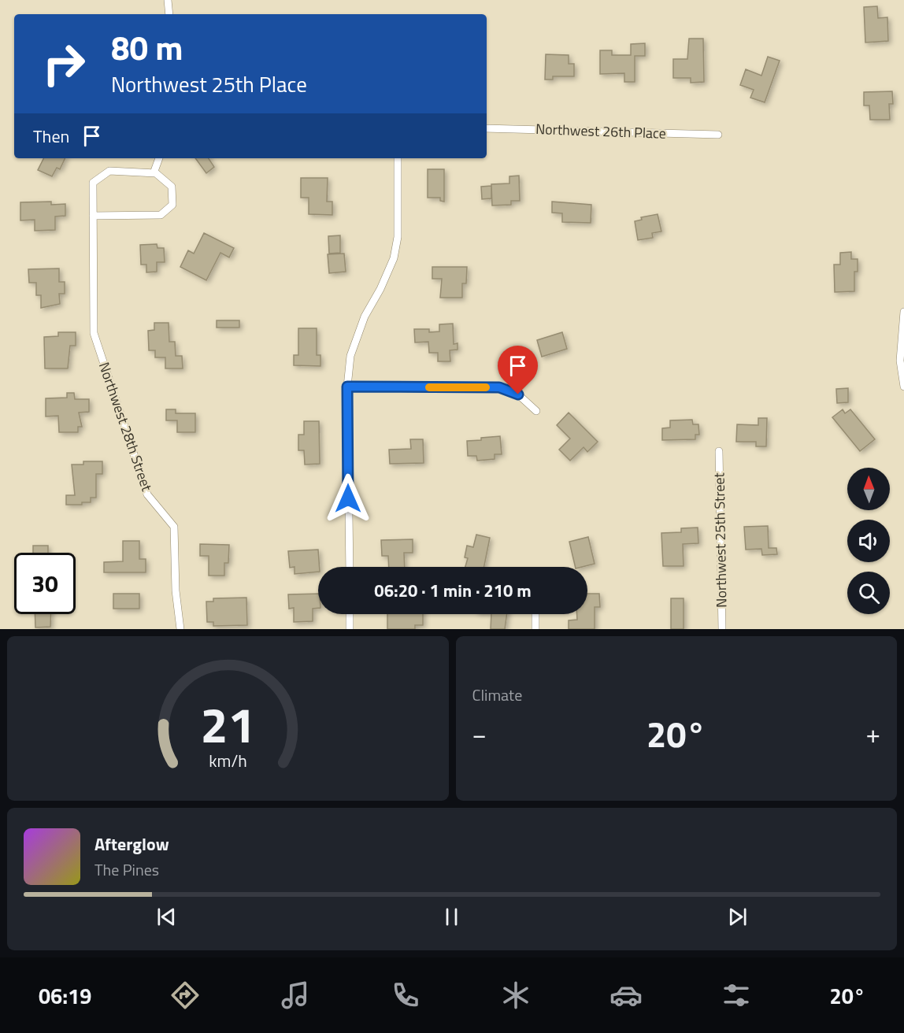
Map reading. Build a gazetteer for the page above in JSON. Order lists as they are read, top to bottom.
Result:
{
  "streets": {
    "street": ["Northwest 26th Place", "Northwest 28th Street", "Northwest 25th Street"]
  },
  "north": "top",
  "page": {
    "turn": ["80 m", "Northwest 25th Place"],
    "then": "Then",
    "limit": "30",
    "trip": "06:20 · 1 min · 210 m",
    "tile": "Climate",
    "heat": ["−", "20°", "+"],
    "song": ["Afterglow", "The Pines"],
    "tabs": ["06:19", "20°"],
    "gauge": ["21", "km/h"]
  }
}
